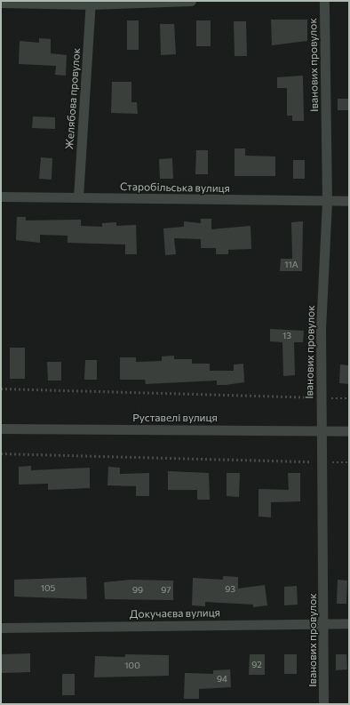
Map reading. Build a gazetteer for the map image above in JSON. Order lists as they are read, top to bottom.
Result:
{
  "streets": {
    "street": [
      "Іванових провулок",
      "Желябова провулок",
      "Старобільська вулиця",
      "Руставелі вулиця",
      "Докучаєва вулиця"
    ]
  },
  "crossings": [
    ["Іванових провулок", "Старобільська вулиця"],
    ["Іванових провулок", "Руставелі вулиця"],
    ["Іванових провулок", "Докучаєва вулиця"],
    ["Желябова провулок", "Старобільська вулиця"]
  ],
  "house_numbers": [
    "11А",
    "13",
    "105",
    "93",
    "99",
    "97",
    "92",
    "100",
    "94"
  ]
}
